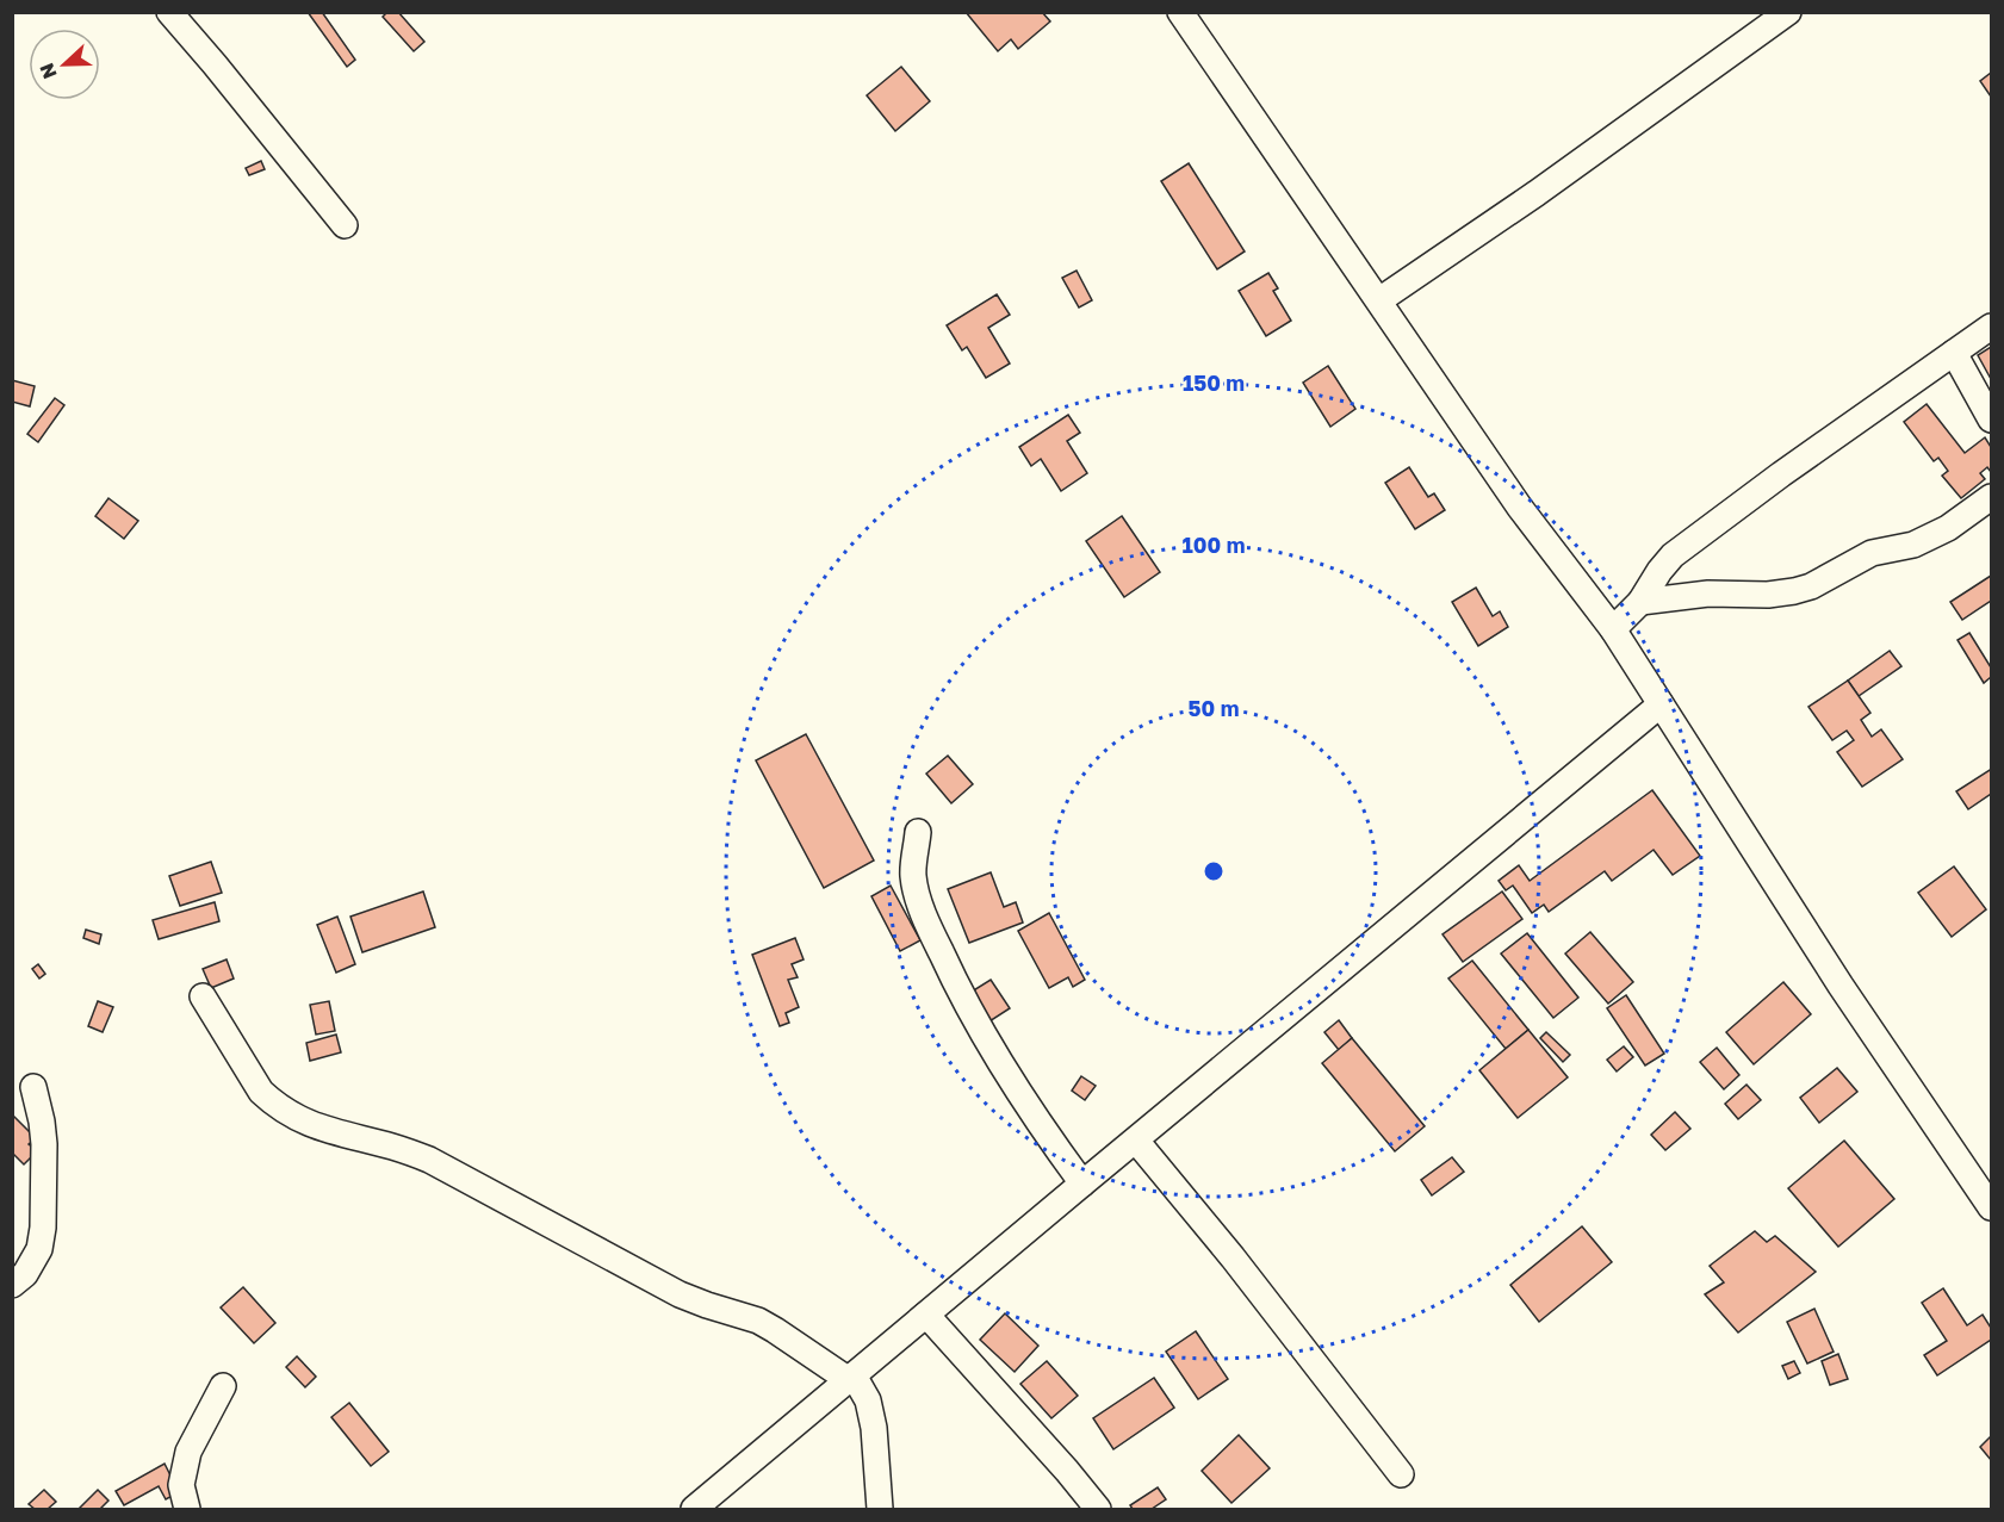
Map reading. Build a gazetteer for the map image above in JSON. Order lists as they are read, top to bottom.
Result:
{
  "north": "left",
  "rings": ["150 m", "100 m", "50 m"]
}
